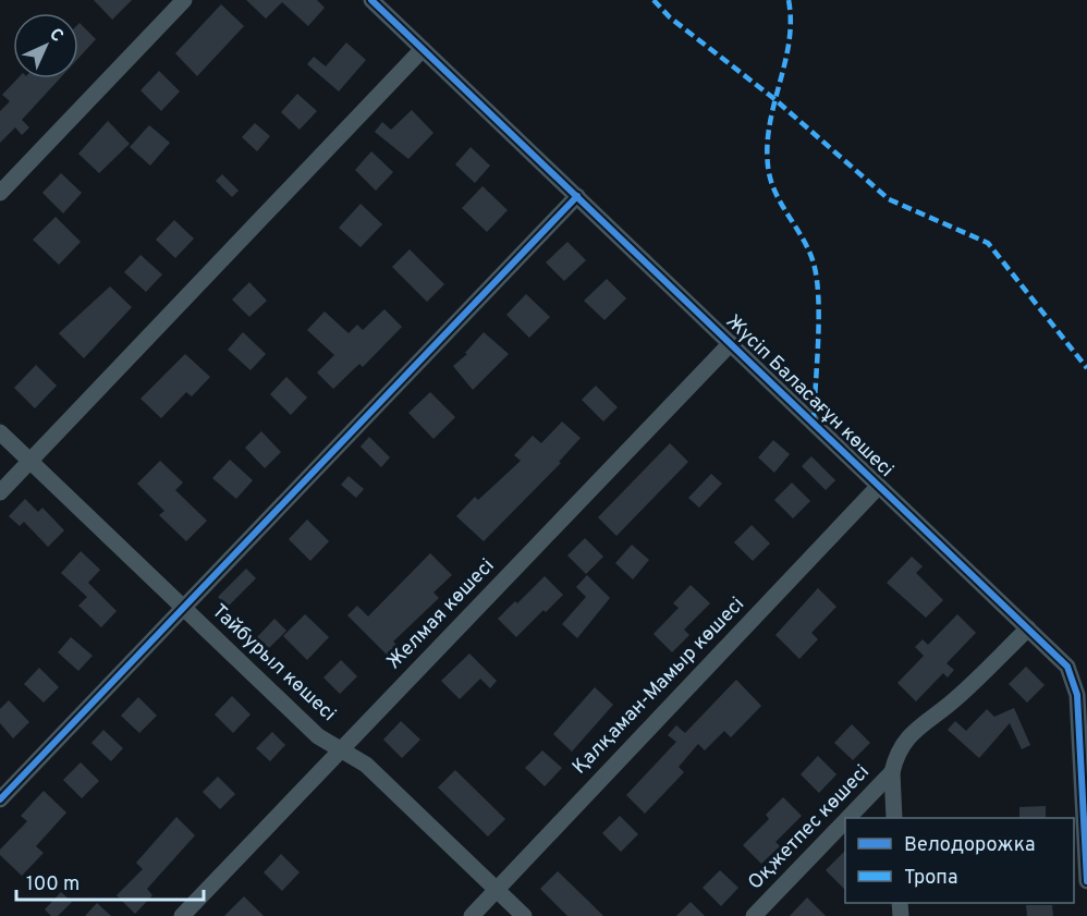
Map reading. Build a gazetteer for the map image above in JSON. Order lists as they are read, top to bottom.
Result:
{
  "streets": {
    "street": [
      "Жүсіп Баласағұн көшесі",
      "Желмая көшесі",
      "Тайбурыл көшесі",
      "Қалқаман-Мамыр көшесі",
      "Оқжетпес көшесі"
    ]
  },
  "crossings": [
    ["Жүсіп Баласағұн көшесі", "Желмая көшесі"],
    ["Жүсіп Баласағұн көшесі", "Қалқаман-Мамыр көшесі"],
    ["Жүсіп Баласағұн көшесі", "Оқжетпес көшесі"],
    ["Желмая көшесі", "Тайбурыл көшесі"],
    ["Тайбурыл көшесі", "Қалқаман-Мамыр көшесі"]
  ],
  "legend": ["Велодорожка", "Тропа"],
  "scale_bar": "100 m",
  "north": "top right"
}
